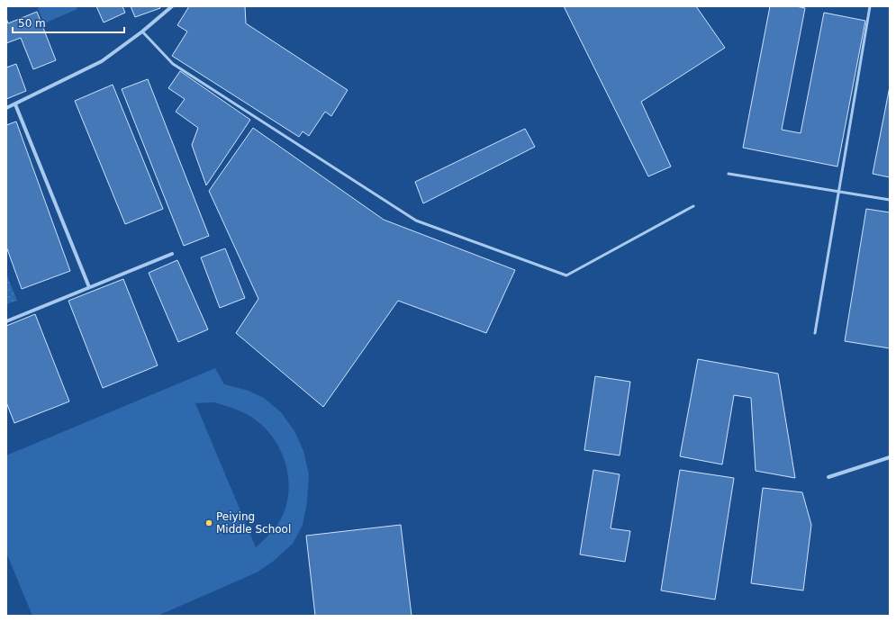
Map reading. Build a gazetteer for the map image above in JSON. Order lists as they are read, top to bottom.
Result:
{
  "places": ["Peiying Middle School"],
  "scale_bar": "50 m"
}
